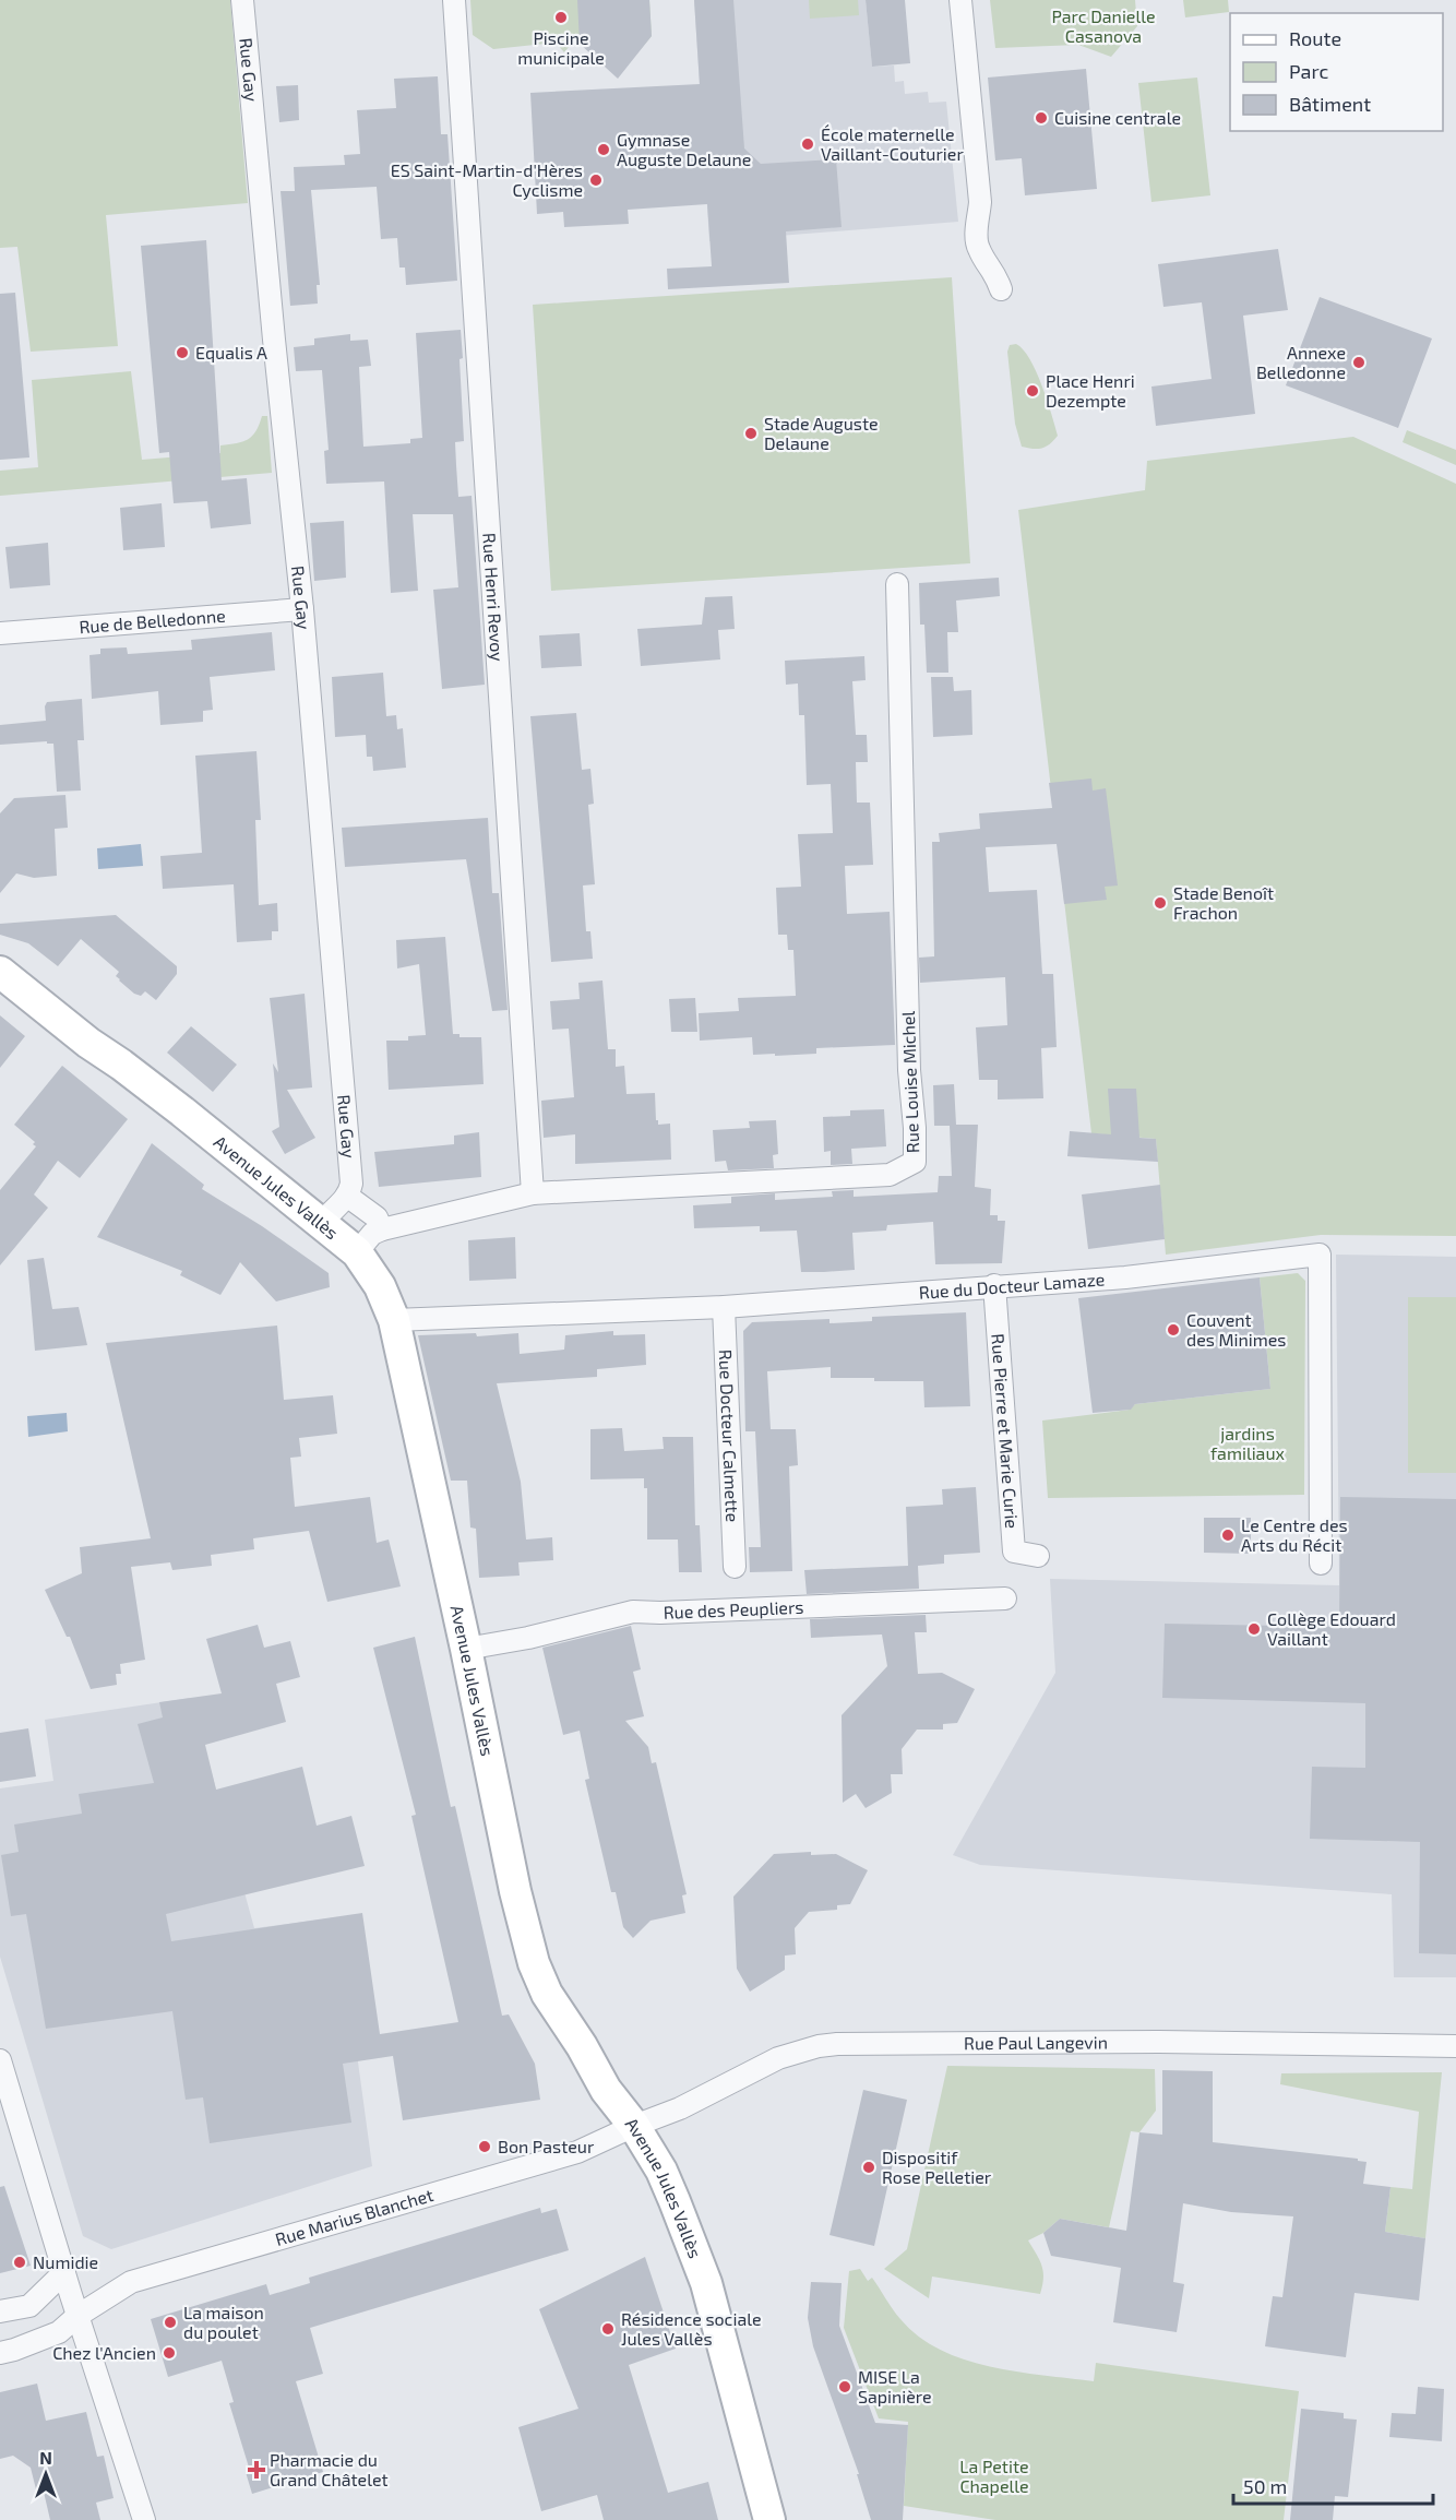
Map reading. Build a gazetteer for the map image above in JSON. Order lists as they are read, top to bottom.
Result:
{
  "streets": {
    "street": [
      "Rue Gay",
      "Rue Henri Revoy",
      "Rue de Belledonne",
      "Rue Louise Michel",
      "Avenue Jules Vallès",
      "Rue du Docteur Lamaze",
      "Rue Pierre et Marie Curie",
      "Rue Docteur Calmette",
      "Rue des Peupliers",
      "Rue Paul Langevin",
      "Rue Marius Blanchet"
    ]
  },
  "crossings": [
    ["Rue Gay", "Rue de Belledonne"],
    ["Rue Henri Revoy", "Rue Louise Michel"],
    ["Rue Louise Michel", "Avenue Jules Vallès"],
    ["Avenue Jules Vallès", "Rue du Docteur Lamaze"],
    ["Avenue Jules Vallès", "Rue des Peupliers"],
    ["Avenue Jules Vallès", "Rue Paul Langevin"],
    ["Avenue Jules Vallès", "Rue Marius Blanchet"],
    ["Rue du Docteur Lamaze", "Rue Pierre et Marie Curie"],
    ["Rue du Docteur Lamaze", "Rue Docteur Calmette"],
    ["Rue Paul Langevin", "Rue Marius Blanchet"]
  ],
  "parks": ["Parc Danielle Casanova", "jardins familiaux", "La Petite Chapelle"],
  "places": {
    "other": [
      "Piscine municipale",
      "Cuisine centrale",
      "École maternelle Vaillant-Couturier",
      "Gymnase Auguste Delaune",
      "ES Saint-Martin-d'Hères Cyclisme",
      "Equalis A",
      "Annexe Belledonne",
      "Place Henri Dezempte",
      "Stade Auguste Delaune",
      "Stade Benoît Frachon",
      "Couvent des Minimes",
      "Le Centre des Arts du Récit",
      "Collège Edouard Vaillant",
      "Bon Pasteur",
      "Dispositif Rose Pelletier",
      "Numidie",
      "La maison du poulet",
      "Résidence sociale Jules Vallès",
      "Chez l'Ancien",
      "MISE La Sapinière"
    ],
    "health": ["Pharmacie du Grand Châtelet"]
  },
  "legend": ["Route", "Parc", "Bâtiment"],
  "scale_bar": "50 m",
  "north": "top"
}
